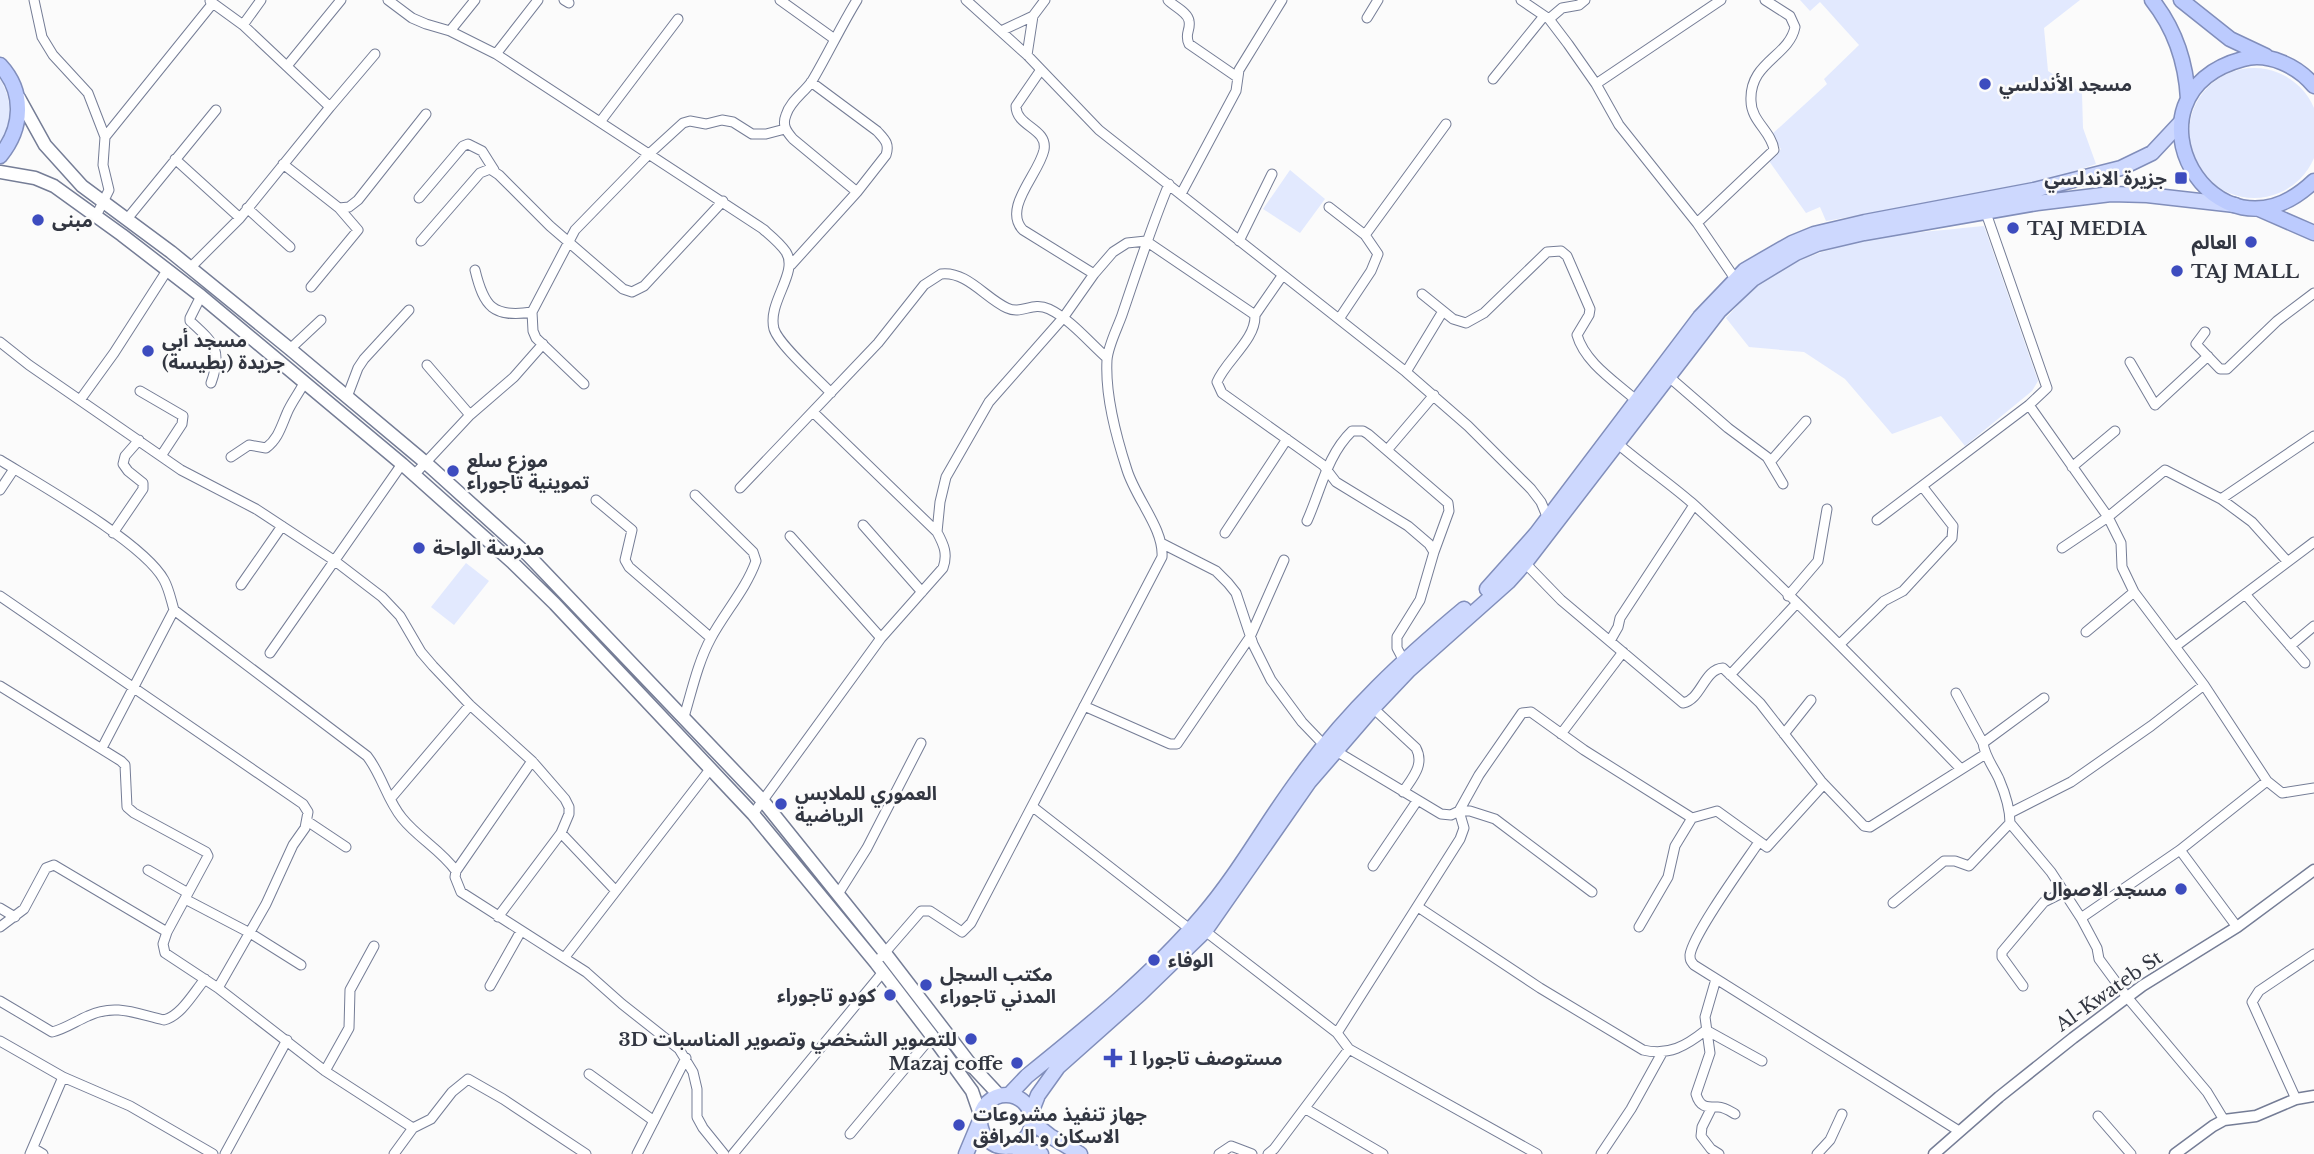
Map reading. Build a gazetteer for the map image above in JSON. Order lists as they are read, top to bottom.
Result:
{
  "streets": {
    "street": ["Al-Kwateb St"]
  },
  "places": {
    "other": [
      "مسجد الأندلسي",
      "مبنى",
      "TAJ MEDIA",
      "العالم",
      "TAJ MALL",
      "مسجد أبي جريدة (بطيسة)",
      "موزع سلع تموينية تاجوراء",
      "مدرسة الواحة",
      "العموري للملابس الرياضية",
      "مسجد الاصوال",
      "الوفاء",
      "مكتب السجل المدني تاجوراء",
      "كودو تاجوراء",
      "3D للتصوير الشخصي وتصوير المناسبات",
      "Mazaj coffe",
      "جهاز تنفيذ مشروعات الاسكان و المرافق"
    ],
    "transit": ["جزيرة الاندلسي"],
    "health": ["مستوصف تاجورا 1"]
  }
}
